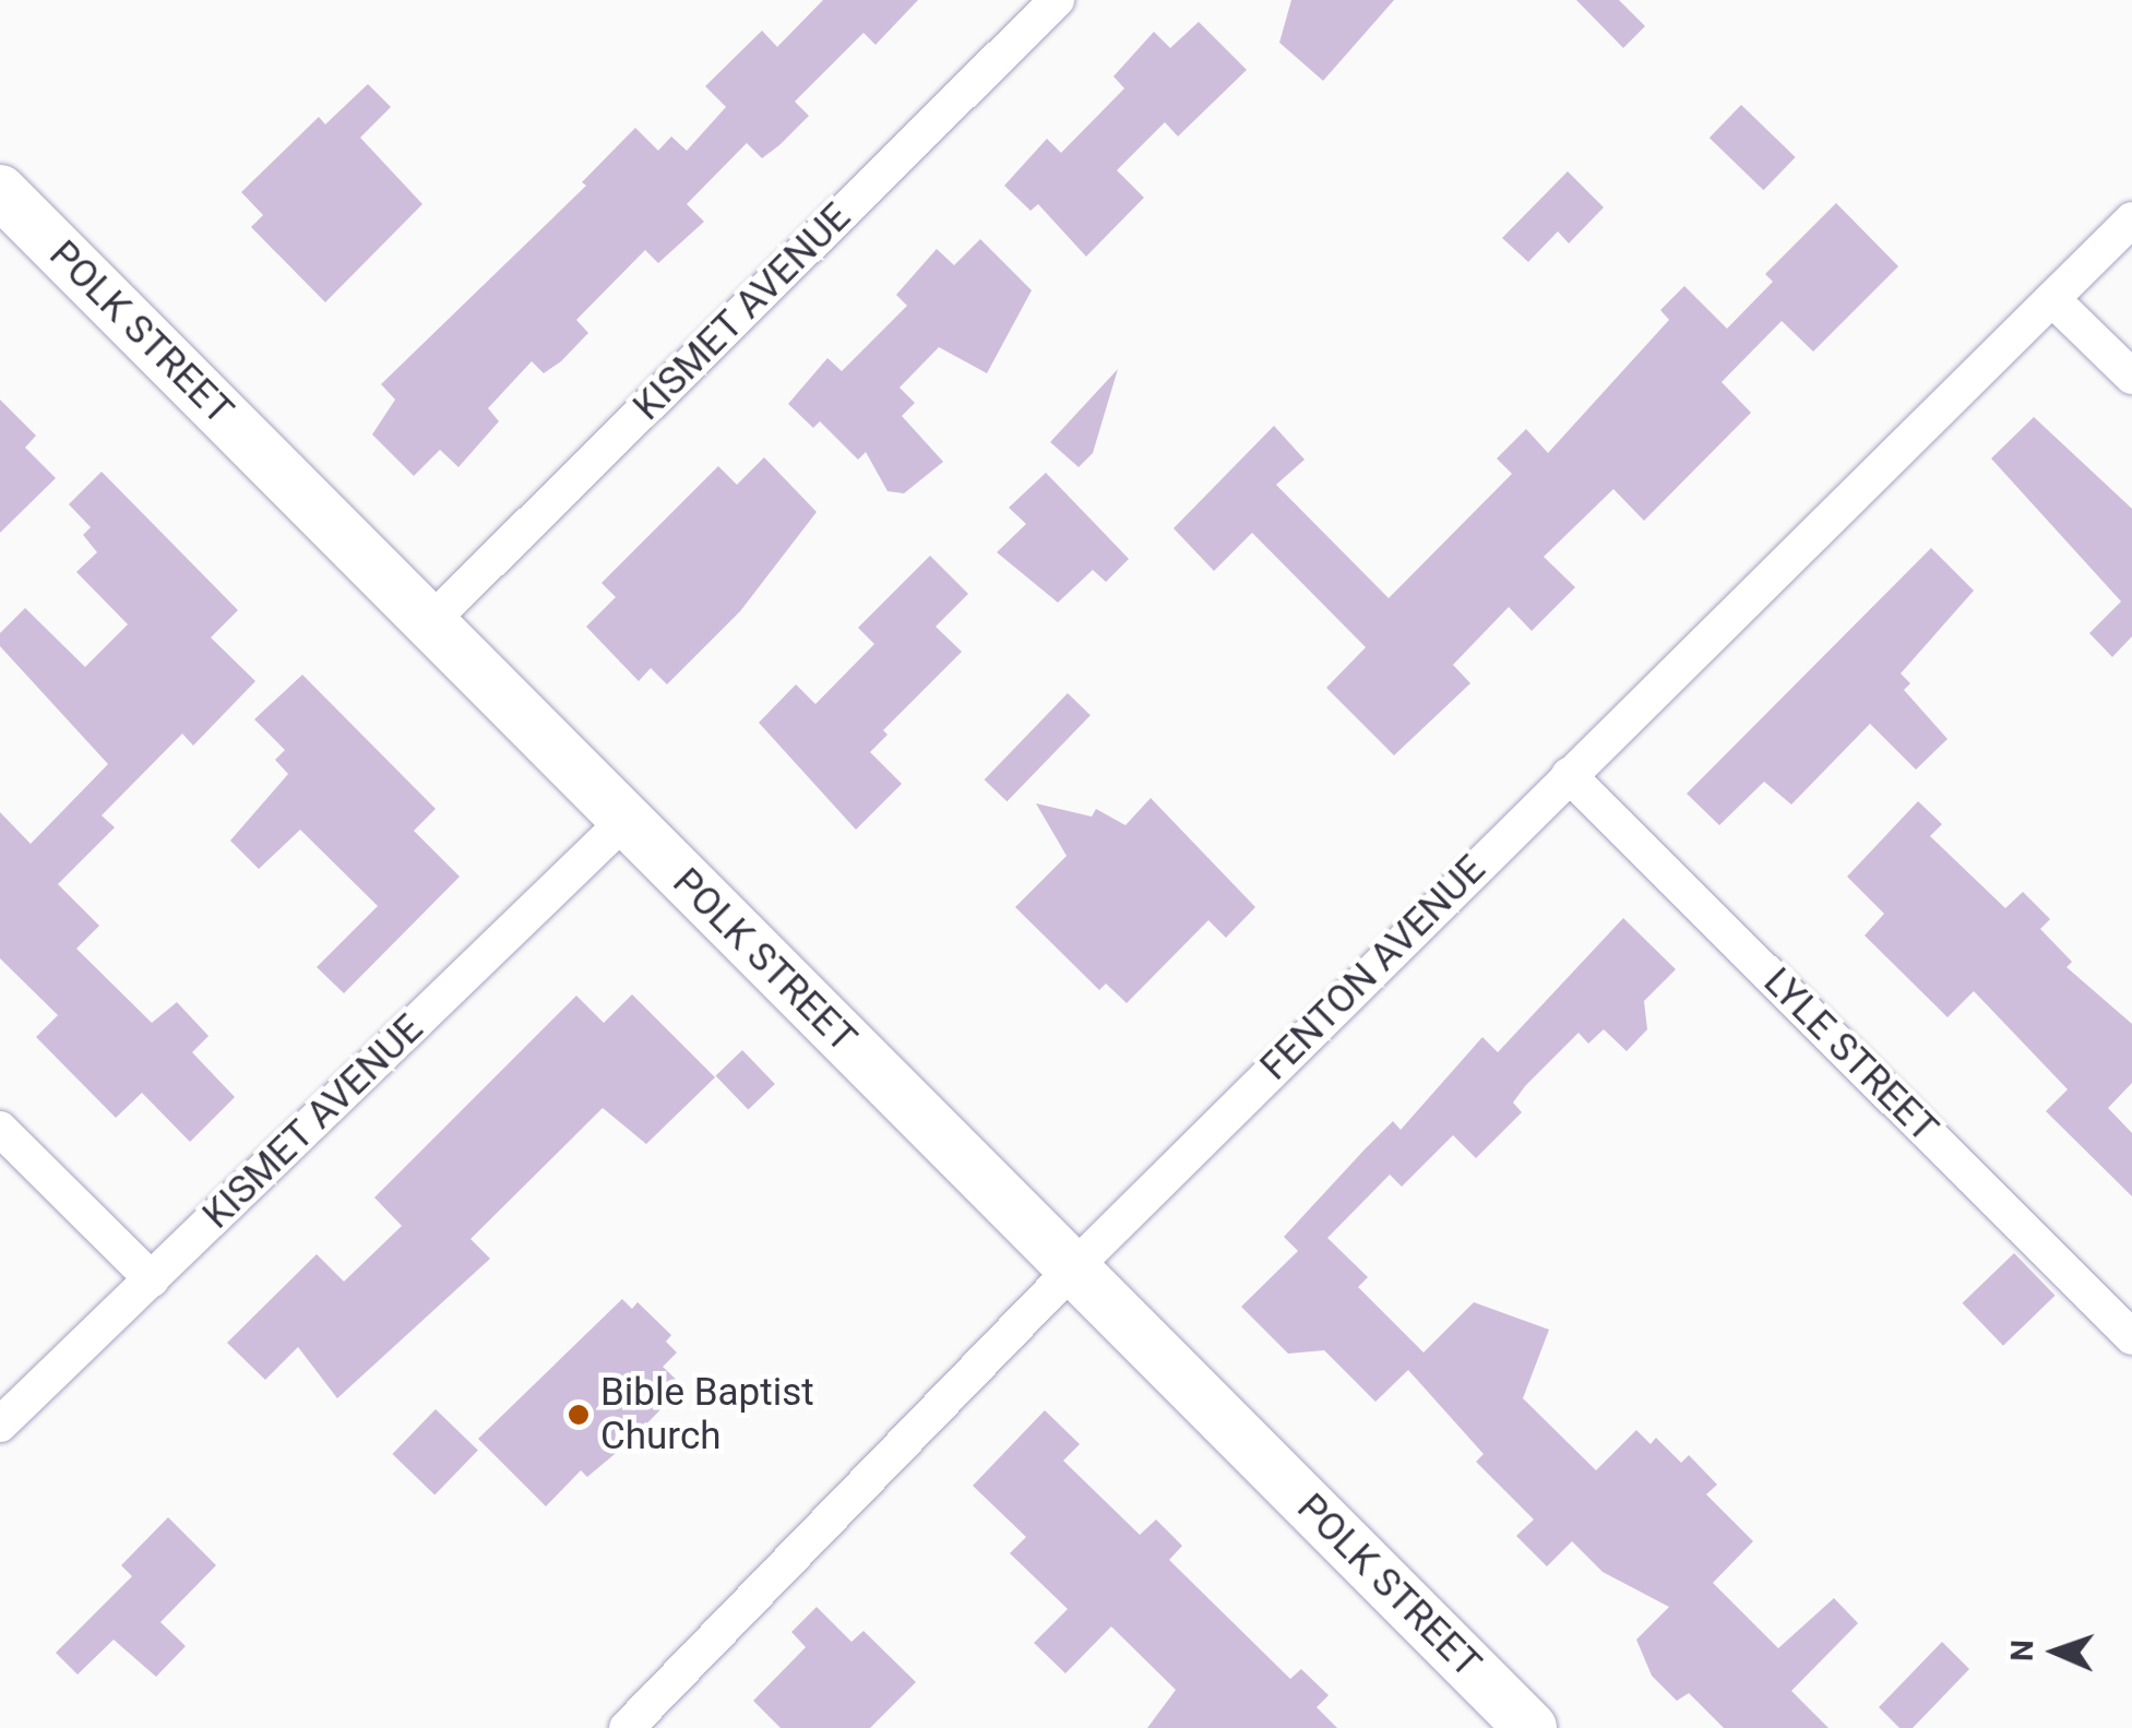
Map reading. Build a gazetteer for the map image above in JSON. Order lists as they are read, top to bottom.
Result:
{
  "streets": {
    "street": [
      "KISMET AVENUE",
      "POLK STREET",
      "FENTON AVENUE",
      "LYLE STREET"
    ]
  },
  "crossings": [
    ["KISMET AVENUE", "POLK STREET"],
    ["POLK STREET", "FENTON AVENUE"],
    ["FENTON AVENUE", "LYLE STREET"]
  ],
  "places": ["Bible Baptist Church"],
  "north": "left"
}
